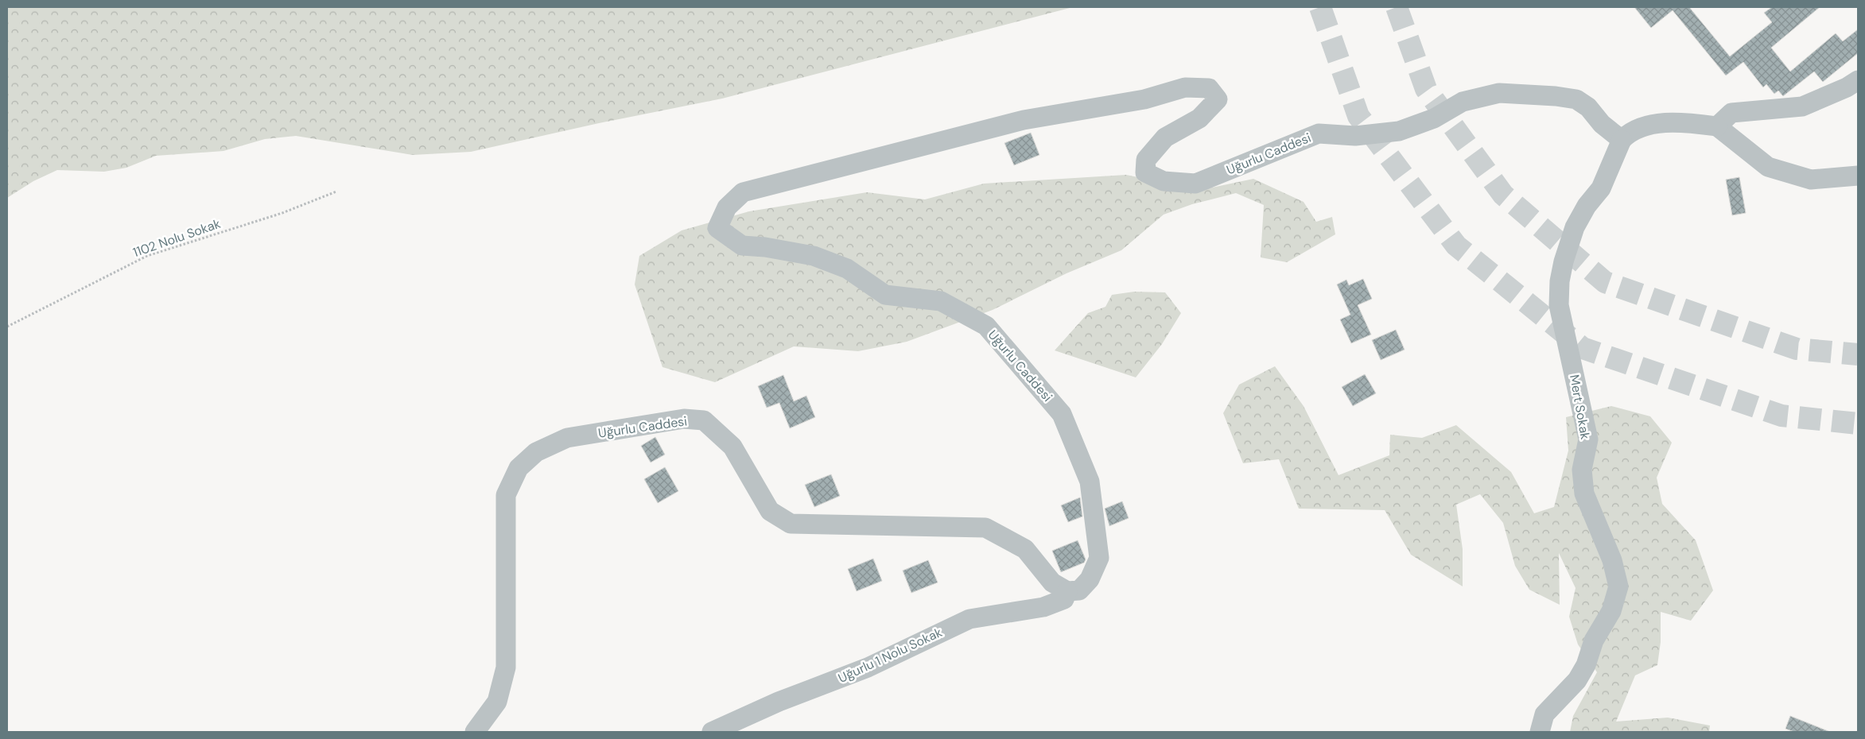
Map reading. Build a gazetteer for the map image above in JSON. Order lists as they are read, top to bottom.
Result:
{
  "streets": {
    "street": ["Uğurlu Caddesi", "Mert Sokak", "Uğurlu 1 Nolu Sokak"],
    "path": ["1102 Nolu Sokak"]
  },
  "crossings": [
    ["Uğurlu Caddesi", "Mert Sokak"],
    ["Uğurlu Caddesi", "Uğurlu 1 Nolu Sokak"]
  ]
}
